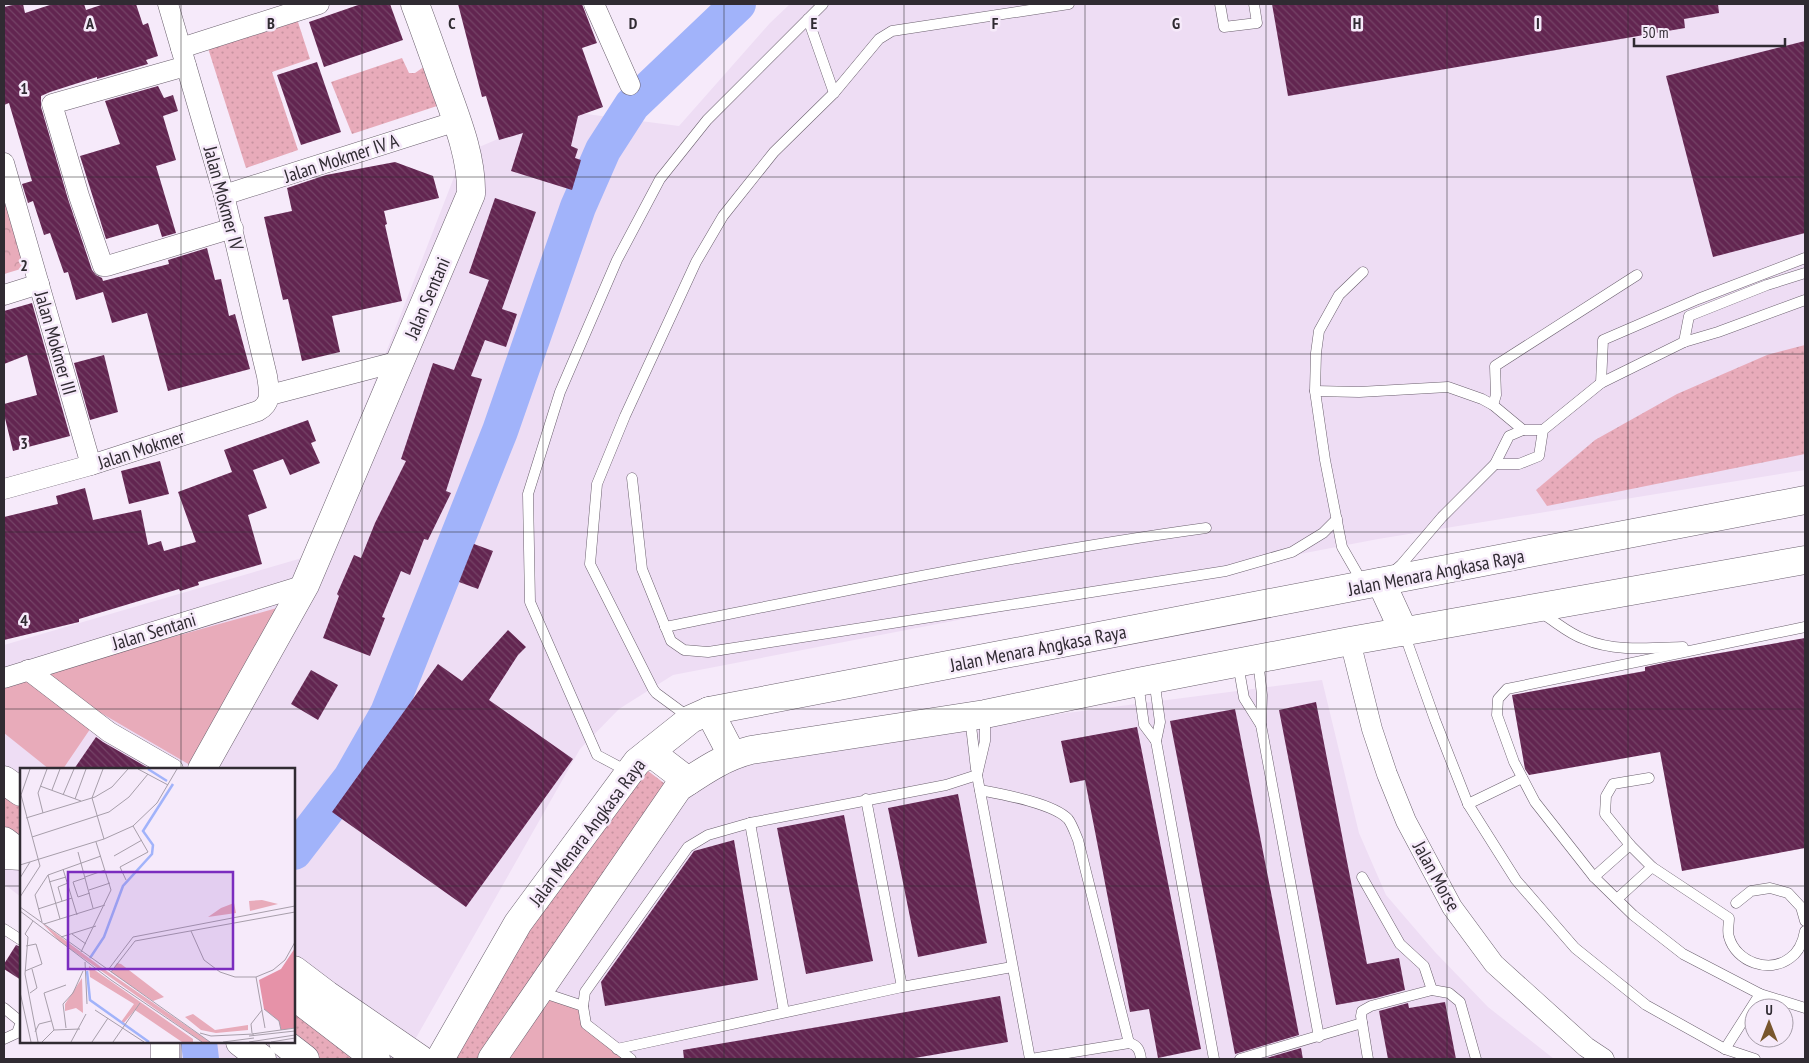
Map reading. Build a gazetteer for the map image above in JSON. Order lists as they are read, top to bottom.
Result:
{
  "streets": {
    "street": [
      "Jalan Mokmer IV A",
      "Jalan Mokmer IV",
      "Jalan Sentani",
      "Jalan Mokmer III",
      "Jalan Mokmer",
      "Jalan Menara Angkasa Raya",
      "Jalan Morse"
    ]
  },
  "crossings": [
    ["Jalan Mokmer IV A", "Jalan Mokmer IV"],
    ["Jalan Mokmer IV A", "Jalan Sentani"],
    ["Jalan Mokmer IV", "Jalan Mokmer"],
    ["Jalan Mokmer III", "Jalan Mokmer"]
  ],
  "scale_bar": "50 m",
  "north": "top",
  "grid": {
    "columns": [
      "A",
      "B",
      "C",
      "D",
      "E",
      "F",
      "G",
      "H",
      "I"
    ],
    "rows": [
      "1",
      "2",
      "3",
      "4"
    ]
  }
}
